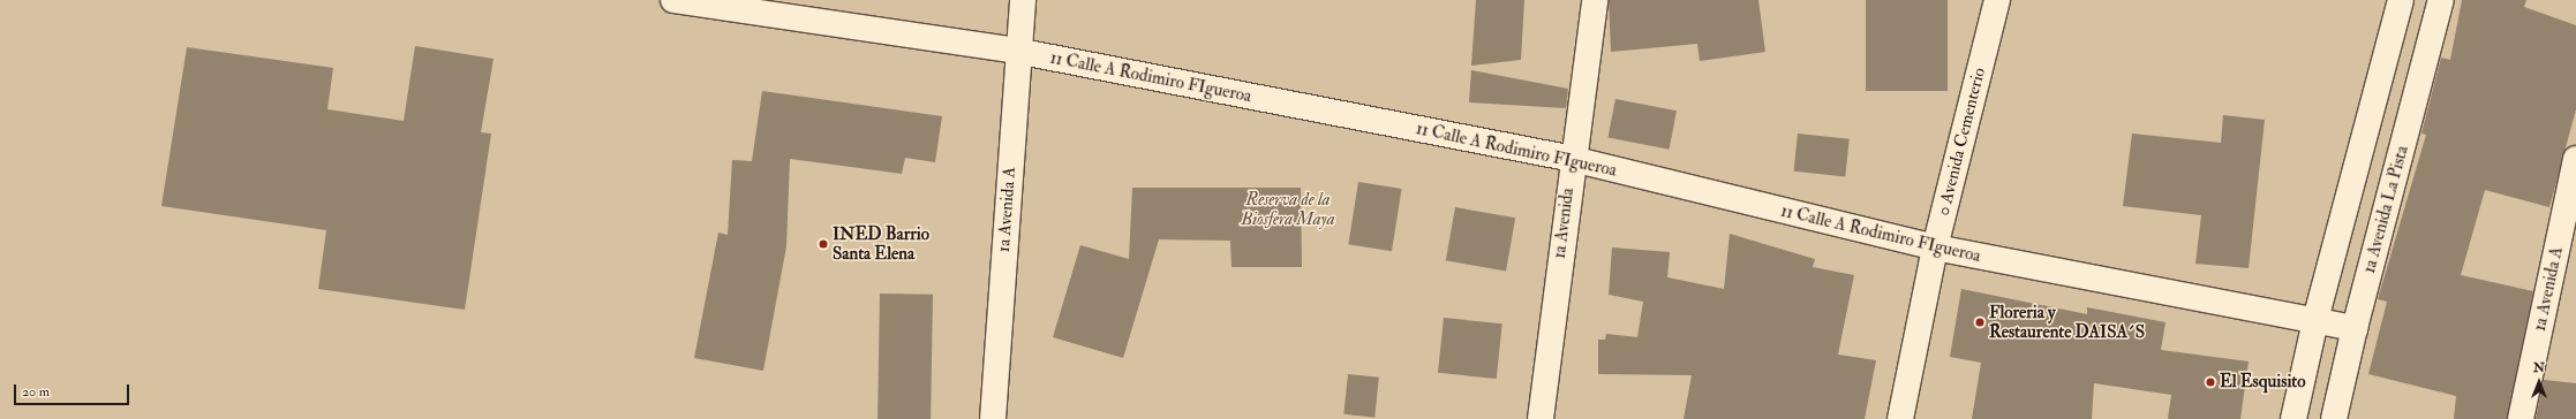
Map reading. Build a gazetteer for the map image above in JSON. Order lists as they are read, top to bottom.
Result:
{
  "streets": {
    "street": [
      "11 Calle A Rodimiro FIgueroa",
      "0 Avenida Cementerio",
      "1a Avenida A",
      "1a Avenida La Pista",
      "1a Avenida"
    ]
  },
  "crossings": [
    ["11 Calle A Rodimiro FIgueroa", "0 Avenida Cementerio"],
    ["11 Calle A Rodimiro FIgueroa", "1a Avenida A"],
    ["11 Calle A Rodimiro FIgueroa", "1a Avenida La Pista"],
    ["11 Calle A Rodimiro FIgueroa", "1a Avenida"]
  ],
  "parks": ["Reserva de la Biosfera Maya"],
  "places": ["INED Barrio Santa Elena", "Floreria y Restaurente DAISA´S", "El Esquisito"],
  "scale_bar": "20 m",
  "north": "top"
}
